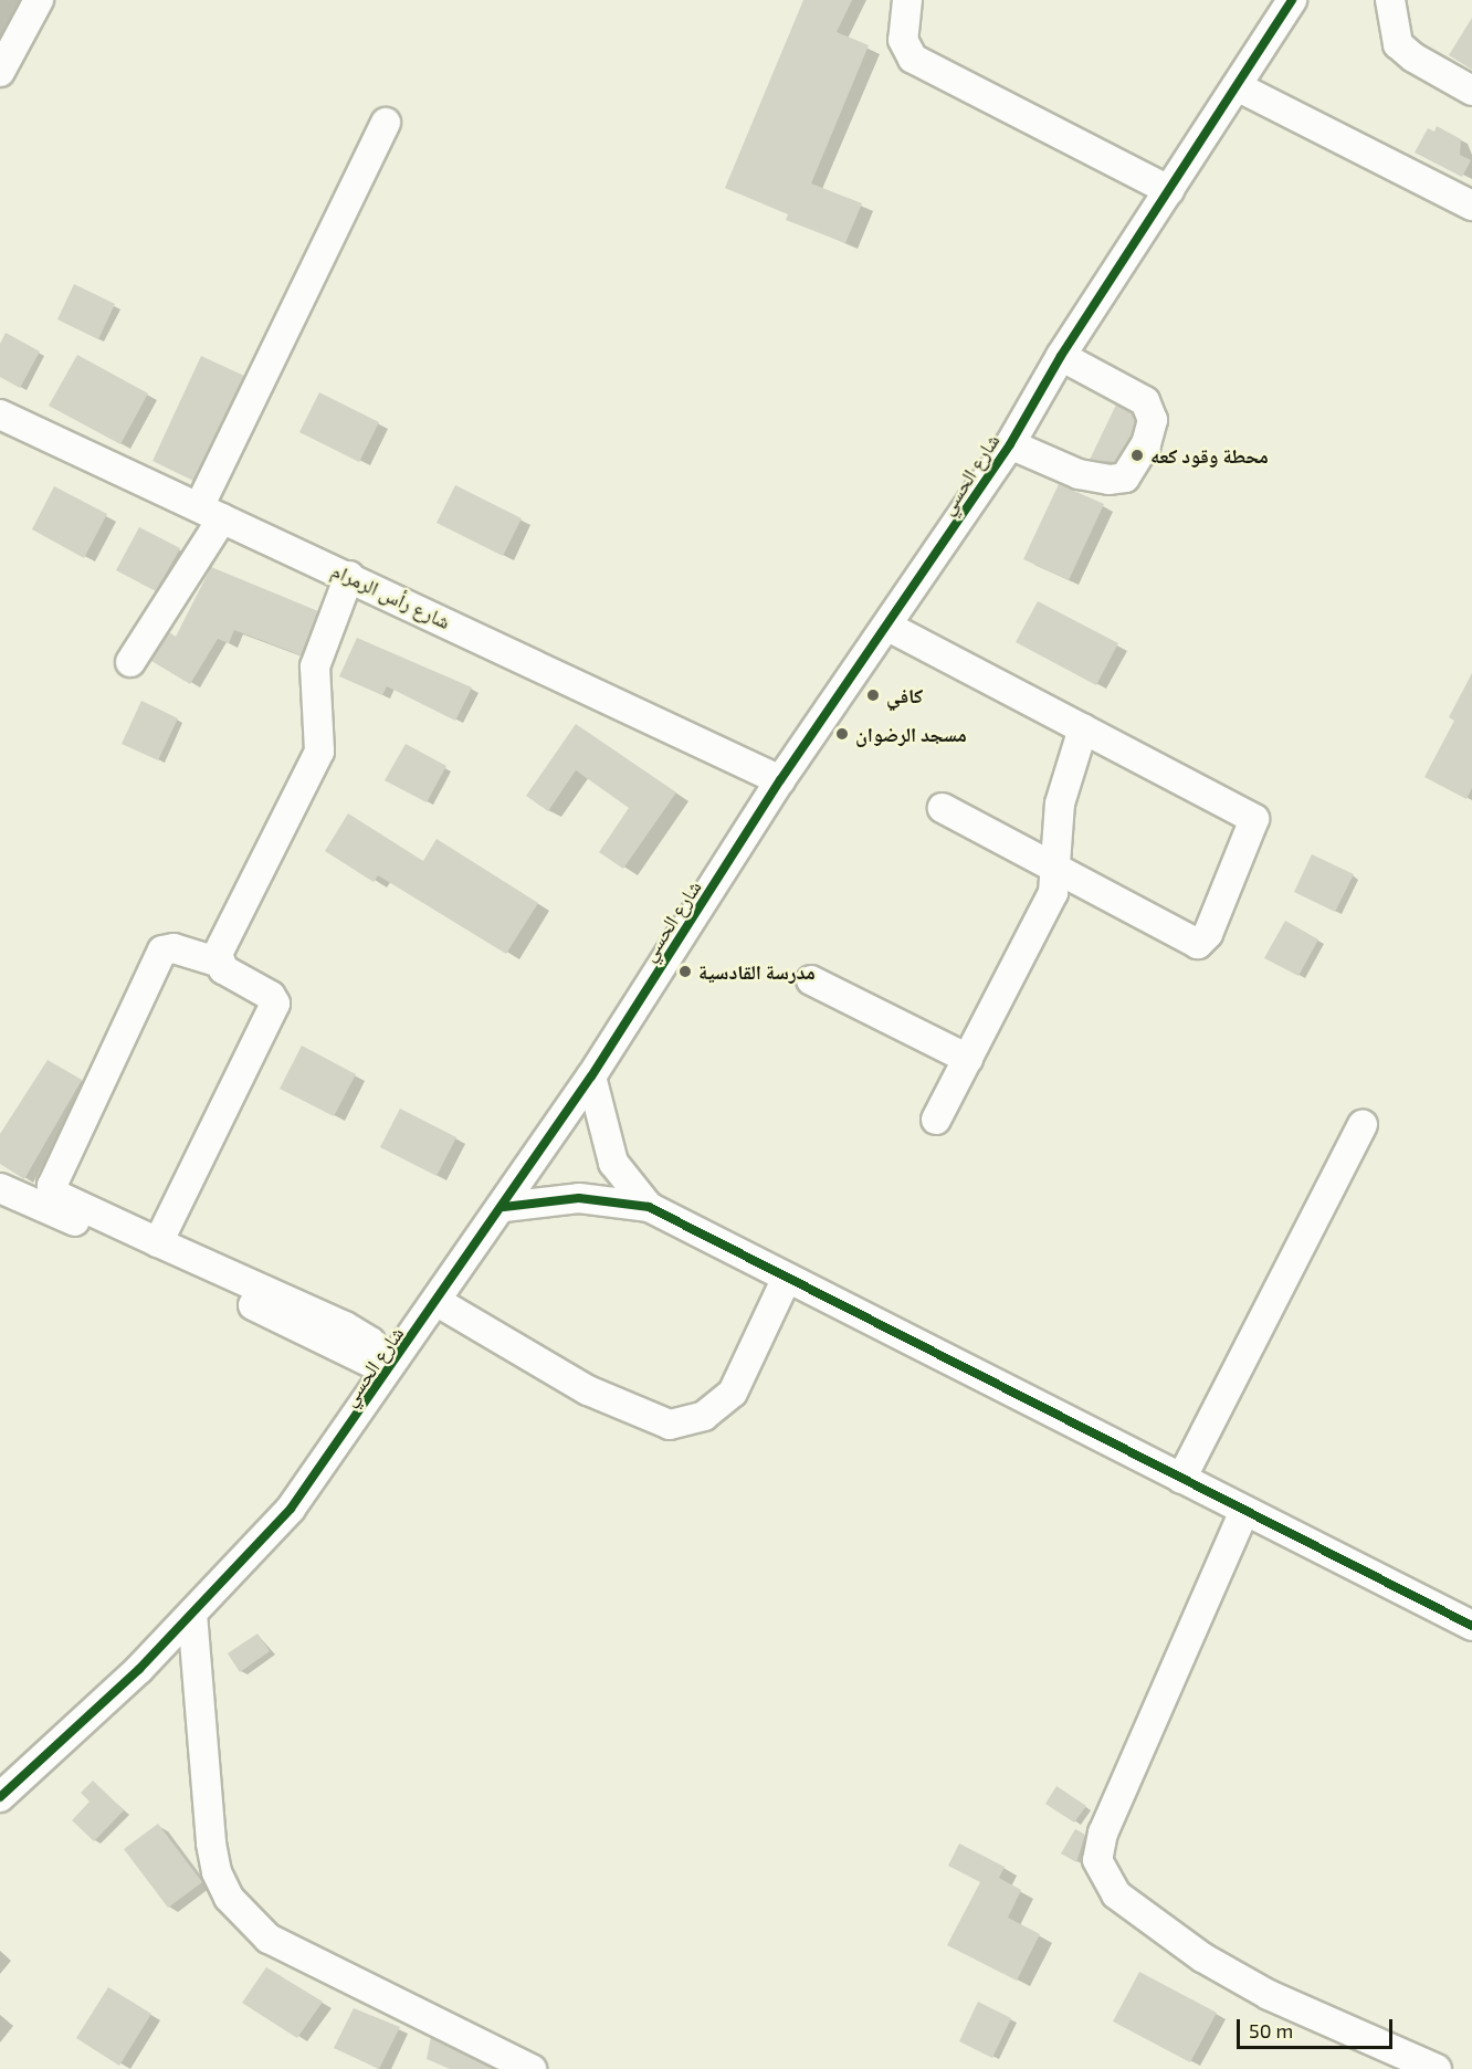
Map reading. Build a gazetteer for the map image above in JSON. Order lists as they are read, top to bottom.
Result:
{
  "streets": {
    "street": ["شارع الحسي", "شارع رأس الرمرام"]
  },
  "crossings": [
    ["شارع الحسي", "شارع رأس الرمرام"]
  ],
  "places": [
    "محطة وقود كعه",
    "كافي",
    "مسجد الرضوان",
    "مدرسة القادسية"
  ],
  "scale_bar": "50 m"
}
